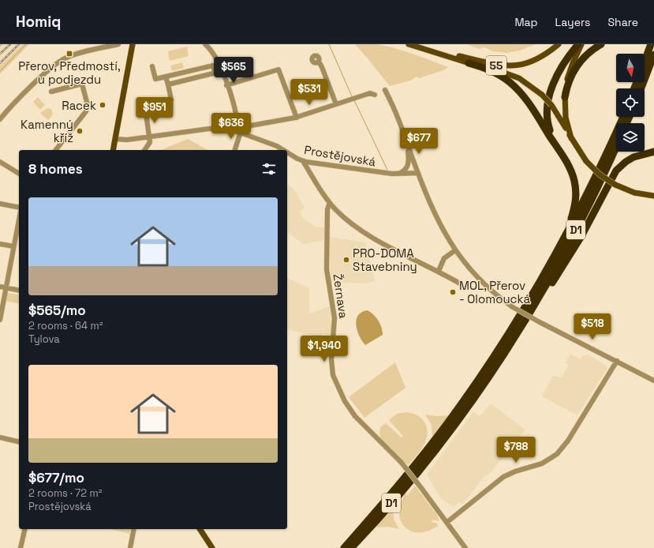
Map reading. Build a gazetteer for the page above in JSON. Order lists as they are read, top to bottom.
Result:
{
  "streets": {
    "highway": ["D1"],
    "main road": ["55"],
    "street": ["Prostějovská", "Žernava"]
  },
  "places": {
    "transit": ["Přerov, Předmostí, u podjezdu"],
    "other": [
      "Racek",
      "Kamenný kříž",
      "PRO-DOMA Stavebniny",
      "MOL, Přerov - Olomoucká"
    ]
  },
  "north": "bottom",
  "page": {
    "header": "Homiq",
    "nav": ["Map", "Layers", "Share"],
    "price": [
      "$565",
      "$531",
      "$951",
      "$636",
      "$677",
      "$518",
      "$1,940",
      "$788"
    ],
    "heading": "8 homes",
    "list": [
      {
        "name": "$565/mo",
        "note": "2 rooms · 64 m² · Tylova"
      },
      {
        "name": "$677/mo",
        "note": "2 rooms · 72 m² · Prostějovská"
      }
    ]
  }
}
